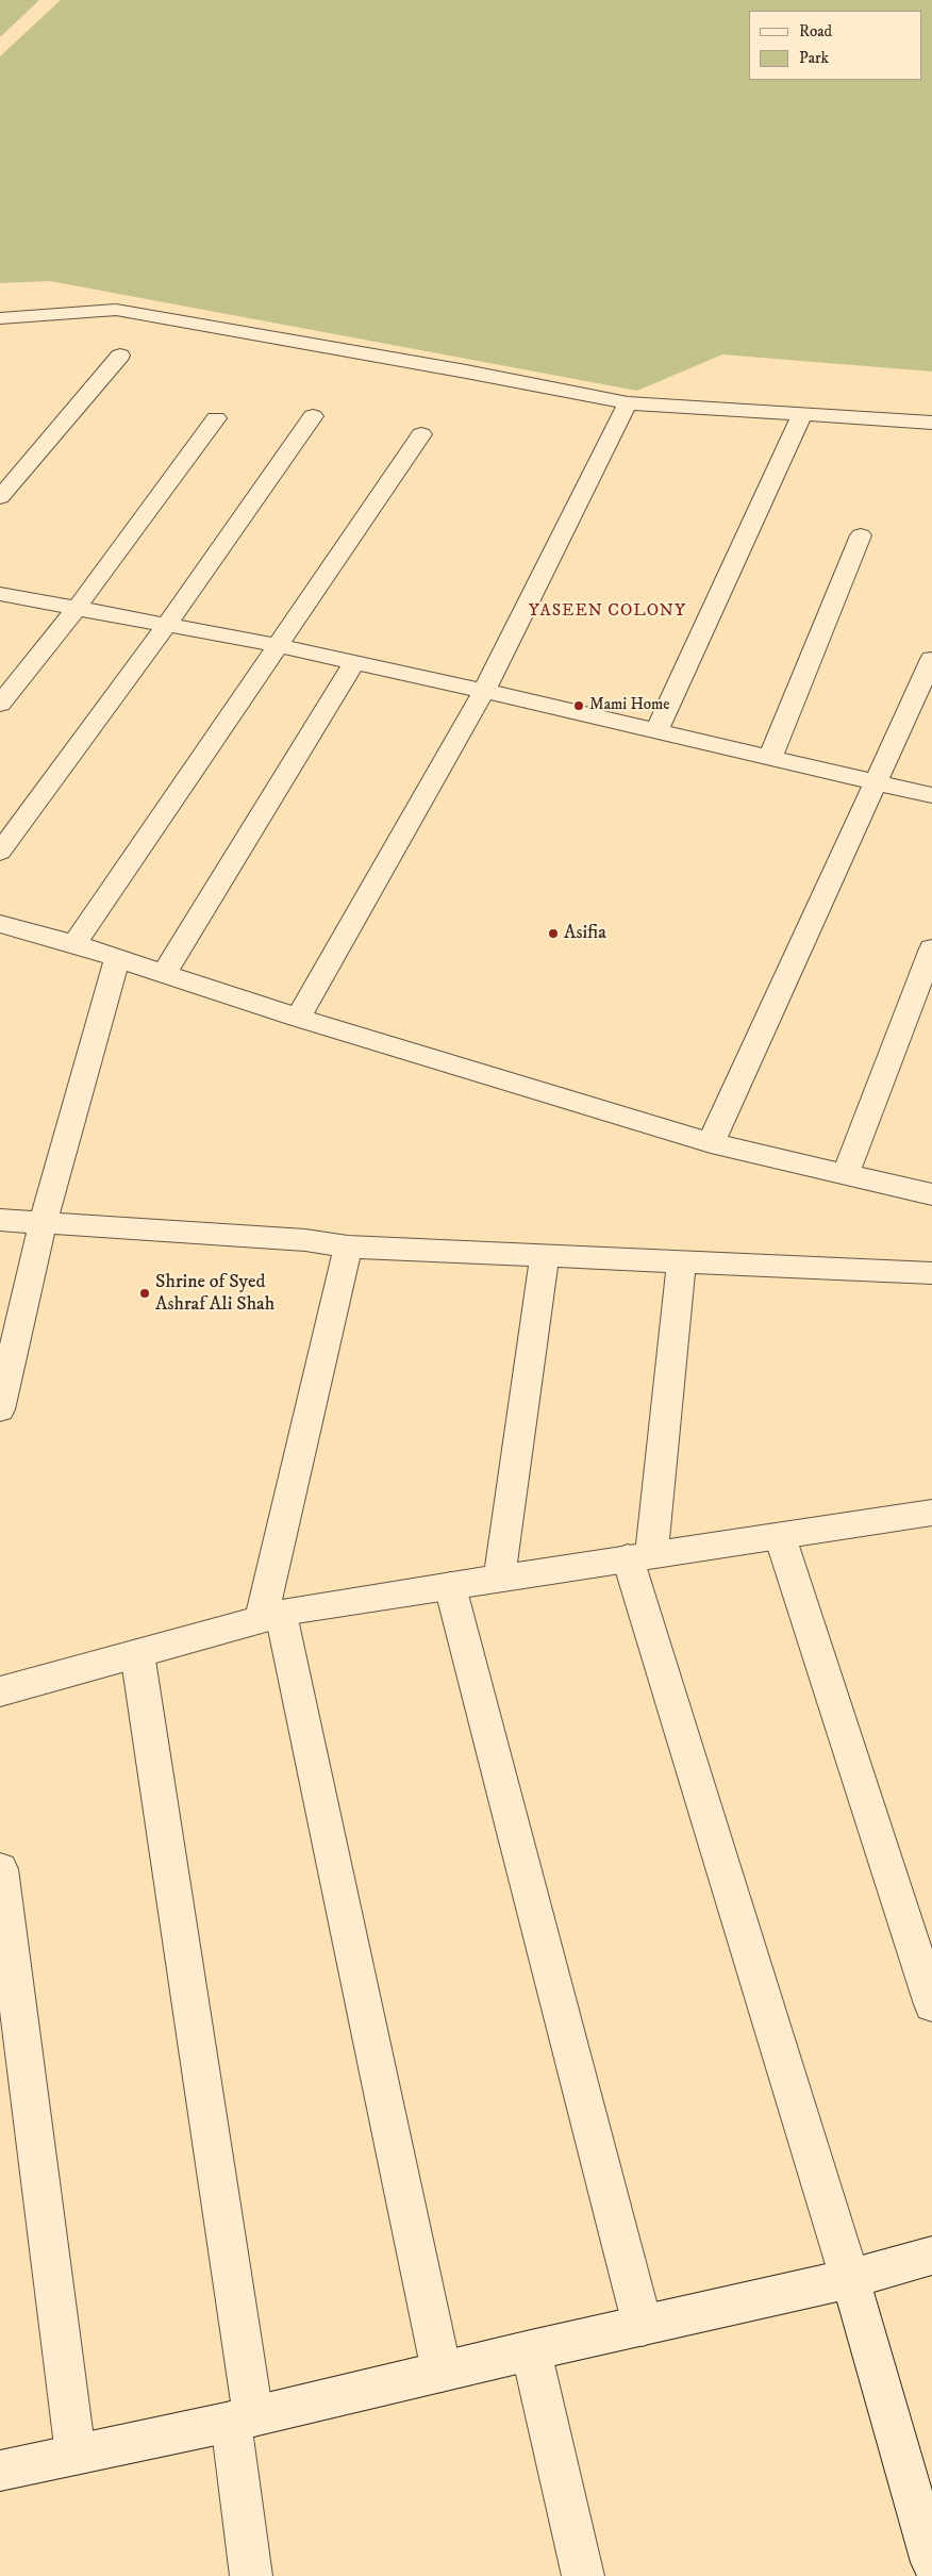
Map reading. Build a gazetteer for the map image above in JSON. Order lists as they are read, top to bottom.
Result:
{
  "districts": ["YASEEN COLONY"],
  "places": ["Mami Home", "Asifia", "Shrine of Syed Ashraf Ali Shah"],
  "legend": ["Road", "Park"]
}
